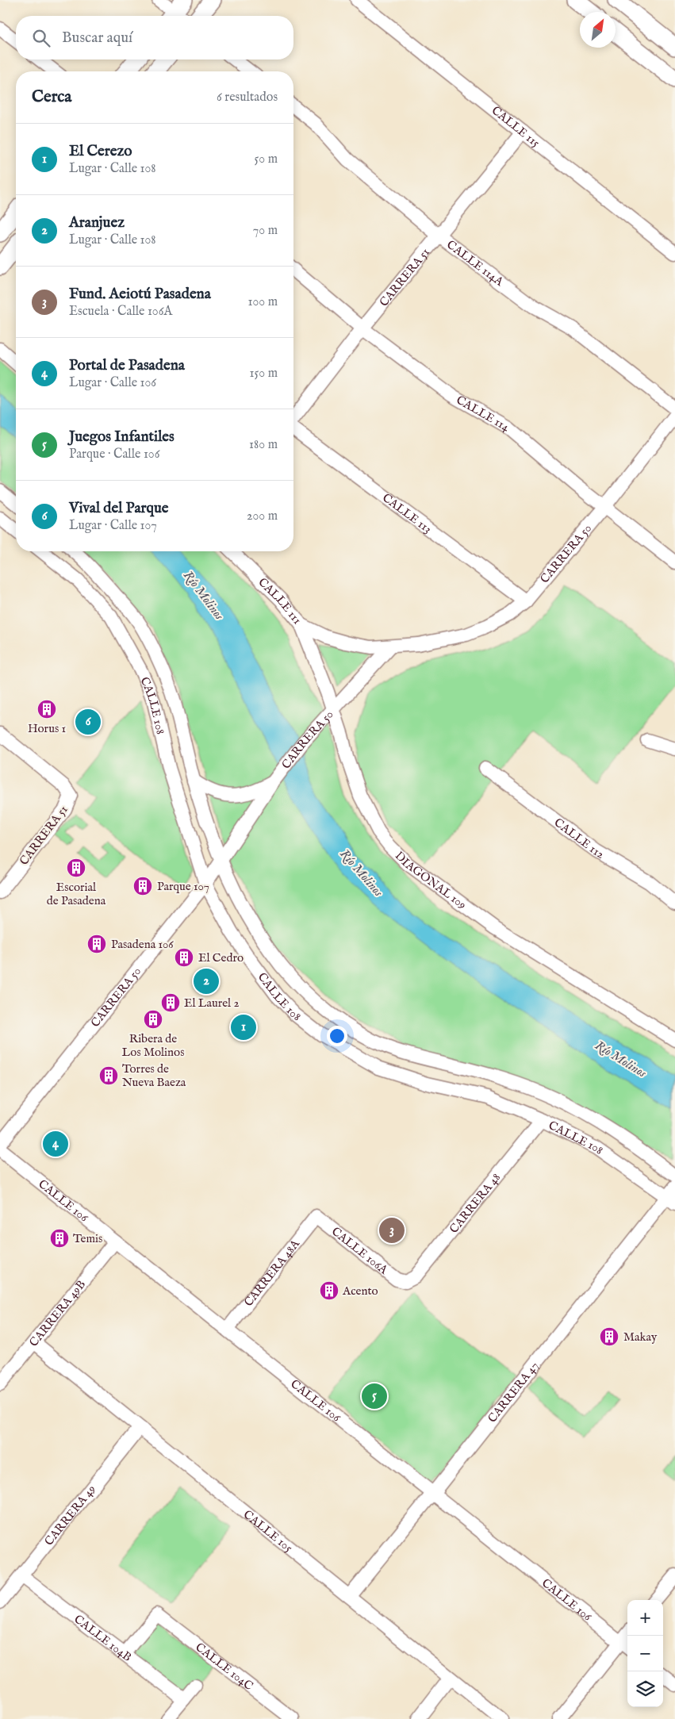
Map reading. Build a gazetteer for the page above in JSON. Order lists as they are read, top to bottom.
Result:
{
  "streets": {
    "street": [
      "CALLE 115",
      "CALLE 114A",
      "CARRERA 51",
      "CALLE 114",
      "CALLE 113",
      "CARRERA 50",
      "CALLE 111",
      "CALLE 108",
      "CALLE 112",
      "DIAGONAL 109",
      "CALLE 106",
      "CARRERA 48",
      "CALLE 106A",
      "CARRERA 48A",
      "CARRERA 49B",
      "CARRERA 47",
      "CARRERA 49",
      "CALLE 105",
      "CALLE 104B",
      "CALLE 104C"
    ]
  },
  "crossings": [
    ["CALLE 115", "CARRERA 51"],
    ["CALLE 114A", "CARRERA 51"],
    ["CARRERA 51", "CALLE 114"],
    ["CALLE 114", "CARRERA 50"],
    ["CALLE 113", "CARRERA 50"],
    ["CARRERA 50", "CALLE 111"],
    ["CARRERA 50", "CALLE 108"],
    ["CARRERA 50", "DIAGONAL 109"],
    ["CALLE 111", "DIAGONAL 109"],
    ["CALLE 108", "CARRERA 48"],
    ["CALLE 108", "CARRERA 47"],
    ["CALLE 106", "CARRERA 48A"],
    ["CALLE 106", "CARRERA 49B"],
    ["CALLE 106", "CARRERA 47"],
    ["CARRERA 48", "CALLE 106A"],
    ["CALLE 106A", "CARRERA 48A"],
    ["CARRERA 49B", "CALLE 105"],
    ["CARRERA 47", "CALLE 105"],
    ["CARRERA 49", "CALLE 105"],
    ["CARRERA 49", "CALLE 104B"],
    ["CALLE 104B", "CALLE 104C"]
  ],
  "water": ["Río Molinos"],
  "places": {
    "building": [
      "Horus 1",
      "Escorial de Pasadena",
      "Parque 107",
      "Pasadena 106",
      "El Cedro",
      "El Laurel 2",
      "Ribera de Los Molinos",
      "Torres de Nueva Baeza",
      "Temis",
      "Acento",
      "Makay"
    ]
  },
  "north": "top right",
  "page": {
    "search": "Buscar aquí",
    "heading": ["Cerca", "6 resultados"],
    "list": [
      {
        "mark": "1",
        "name": "El Cerezo",
        "note": "Lugar · Calle 108",
        "value": "50 m"
      },
      {
        "mark": "2",
        "name": "Aranjuez",
        "note": "Lugar · Calle 108",
        "value": "70 m"
      },
      {
        "mark": "3",
        "name": "Fund. Aeiotú Pasadena",
        "note": "Escuela · Calle 106A",
        "value": "100 m"
      },
      {
        "mark": "4",
        "name": "Portal de Pasadena",
        "note": "Lugar · Calle 106",
        "value": "150 m"
      },
      {
        "mark": "5",
        "name": "Juegos Infantiles",
        "note": "Parque · Calle 106",
        "value": "180 m"
      },
      {
        "mark": "6",
        "name": "Vival del Parque",
        "note": "Lugar · Calle 107",
        "value": "200 m"
      }
    ],
    "pins": [
      "6",
      "2",
      "1",
      "4",
      "3",
      "5"
    ],
    "map_buttons": ["+", "−"]
  }
}
